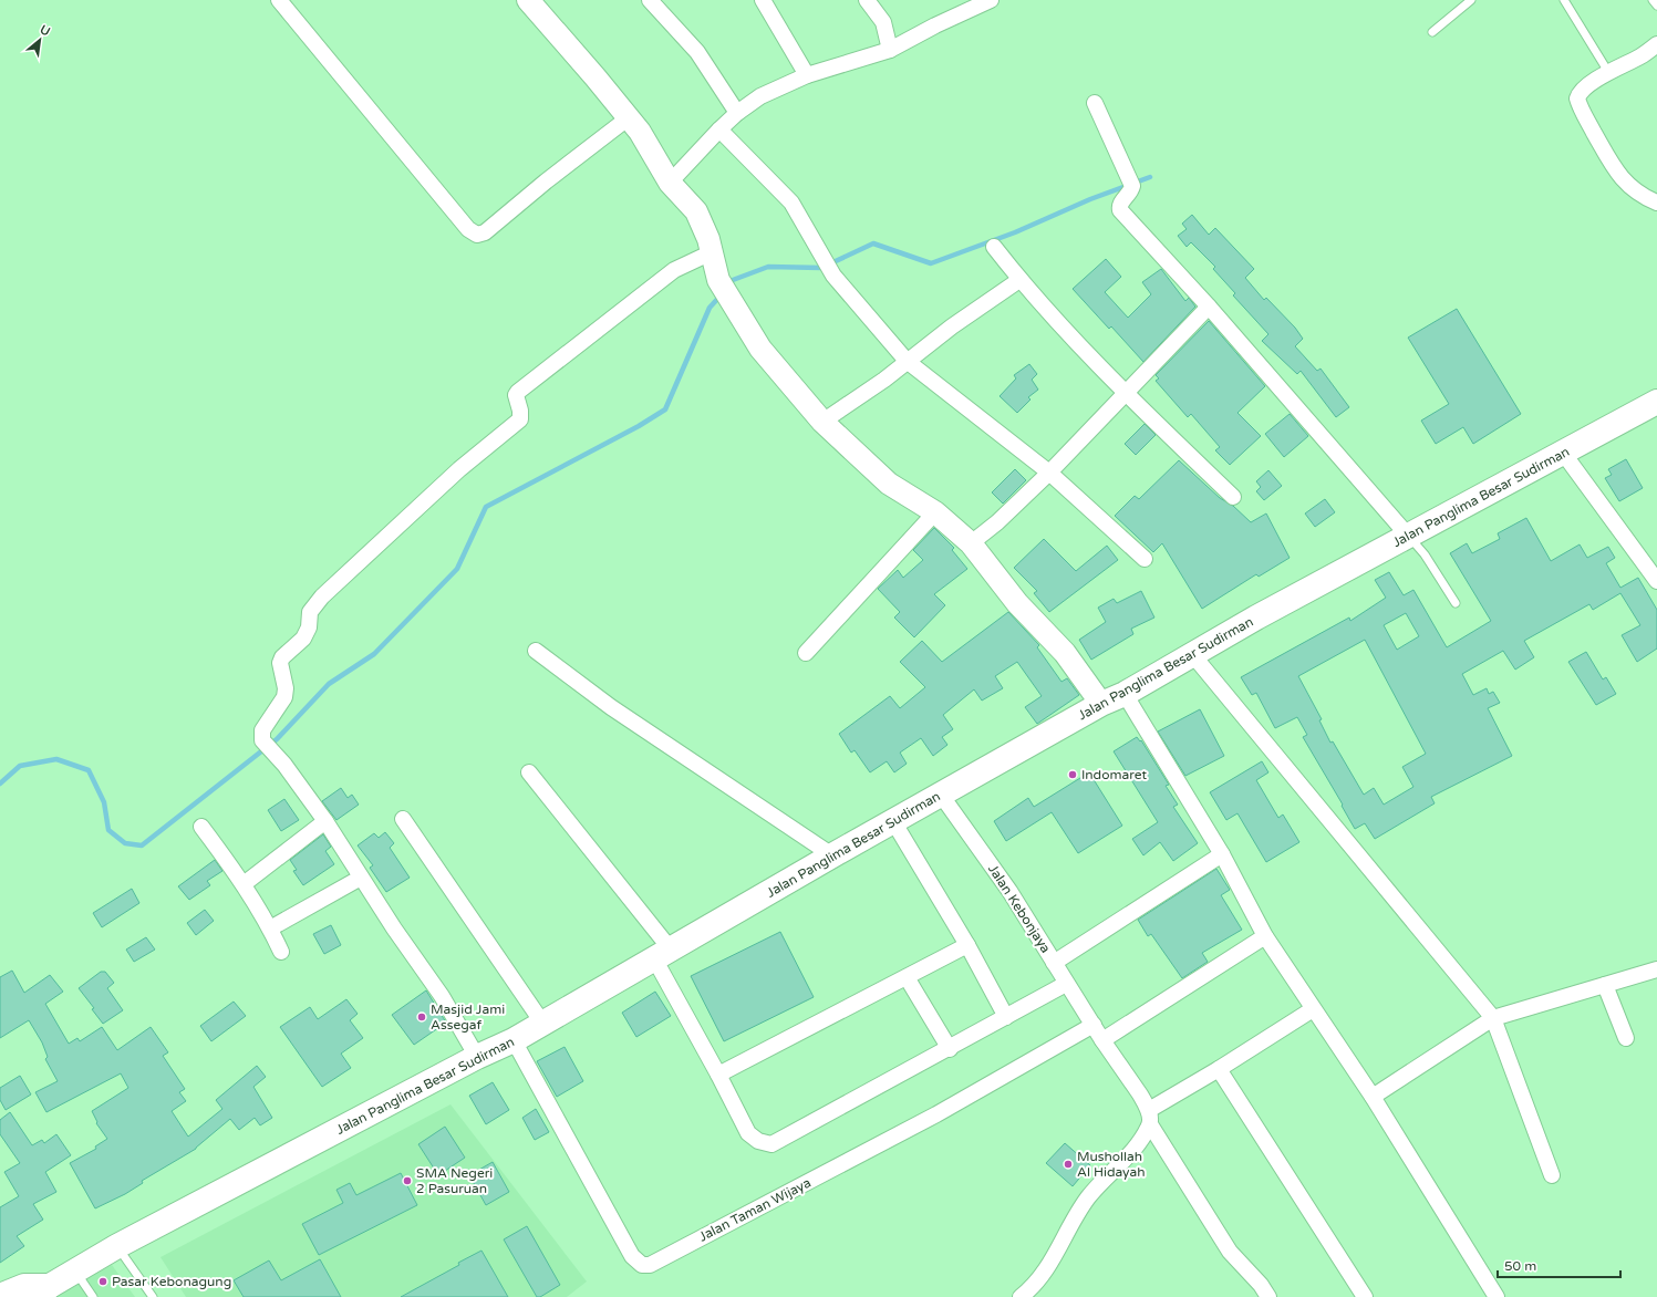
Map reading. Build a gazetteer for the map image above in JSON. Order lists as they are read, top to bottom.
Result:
{
  "streets": {
    "main road": ["Jalan Panglima Besar Sudirman"],
    "street": ["Jalan Kebonjaya", "Jalan Taman Wijaya"]
  },
  "crossings": [
    ["Jalan Panglima Besar Sudirman", "Jalan Kebonjaya"],
    ["Jalan Panglima Besar Sudirman", "Jalan Taman Wijaya"],
    ["Jalan Kebonjaya", "Jalan Taman Wijaya"]
  ],
  "places": [
    "Indomaret",
    "Masjid Jami Assegaf",
    "Mushollah Al Hidayah",
    "SMA Negeri 2 Pasuruan",
    "Pasar Kebonagung"
  ],
  "scale_bar": "50 m",
  "north": "top right"
}
